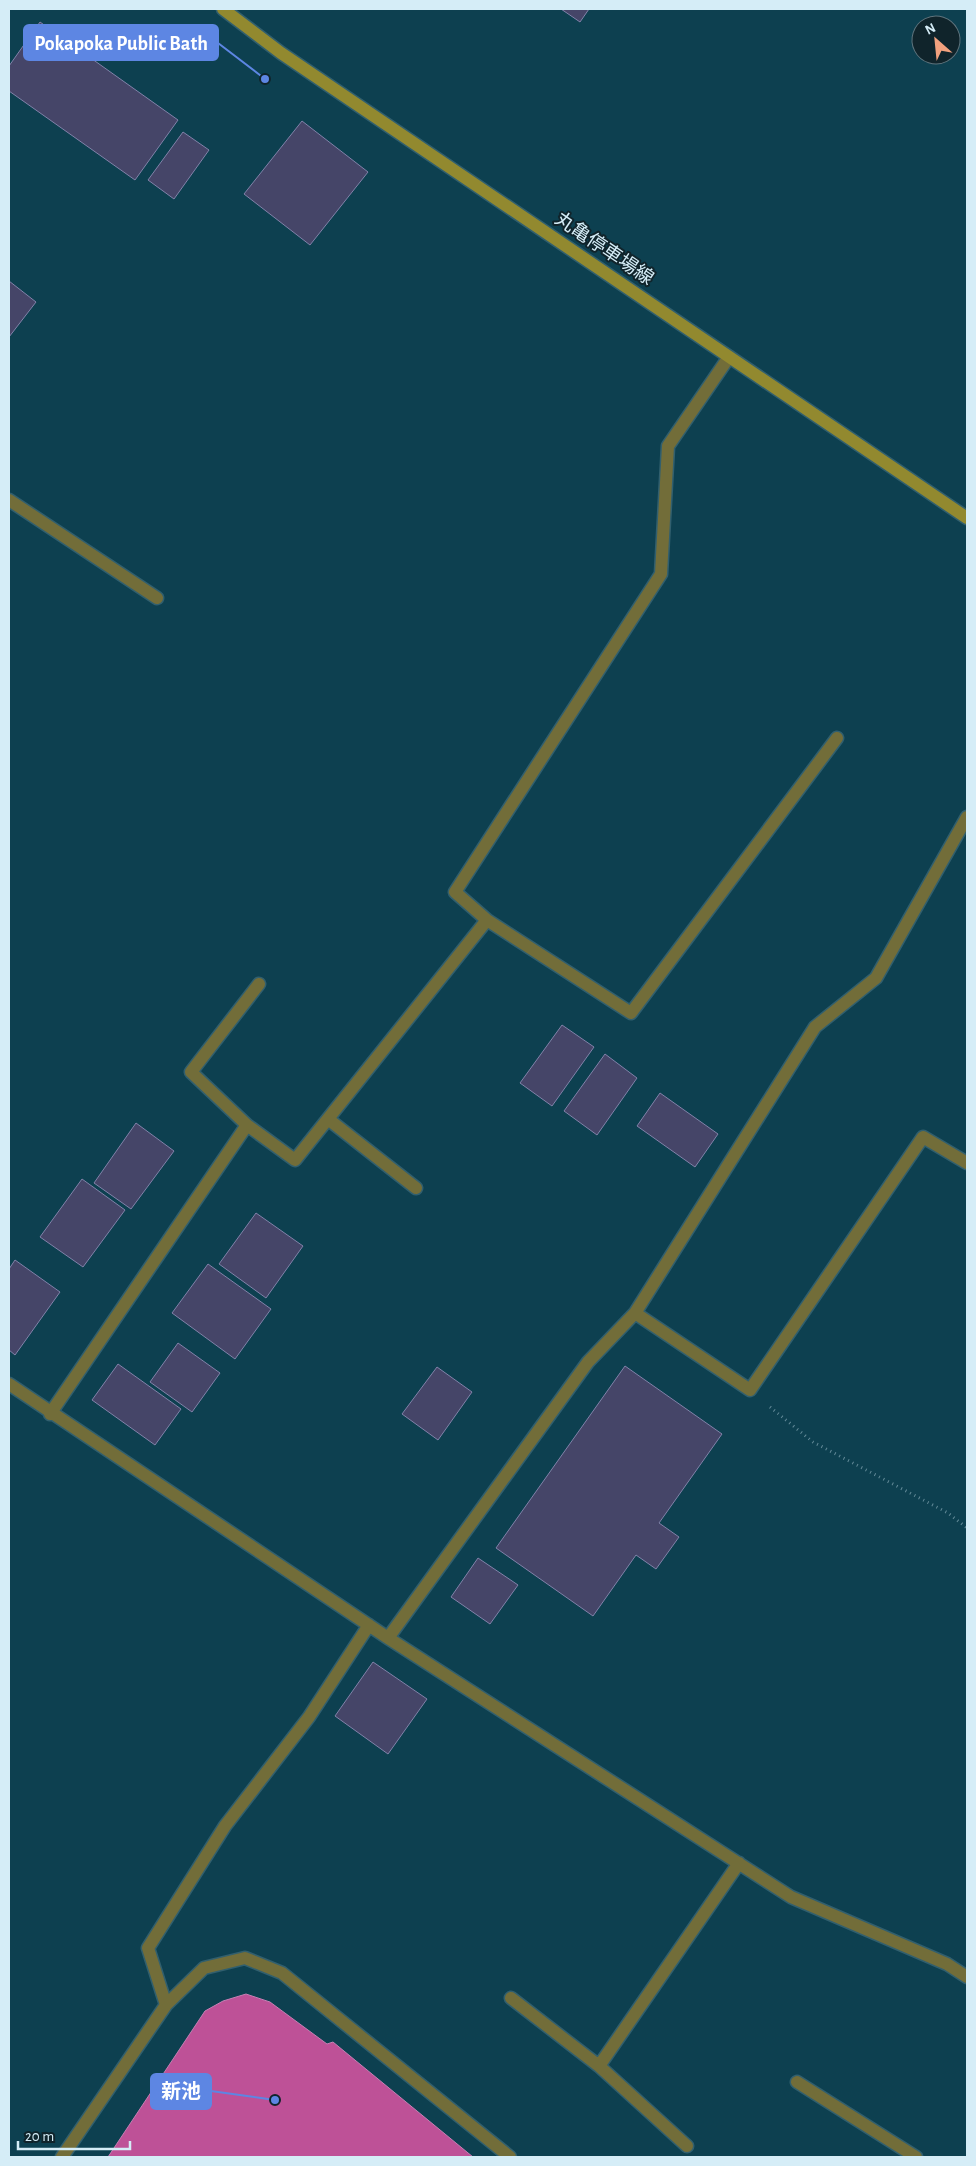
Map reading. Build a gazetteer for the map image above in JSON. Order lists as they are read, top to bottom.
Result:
{
  "streets": {
    "main road": ["丸亀停車場線"]
  },
  "places": ["Pokapoka Public Bath", "新池"],
  "scale_bar": "20 m",
  "north": "top left"
}
